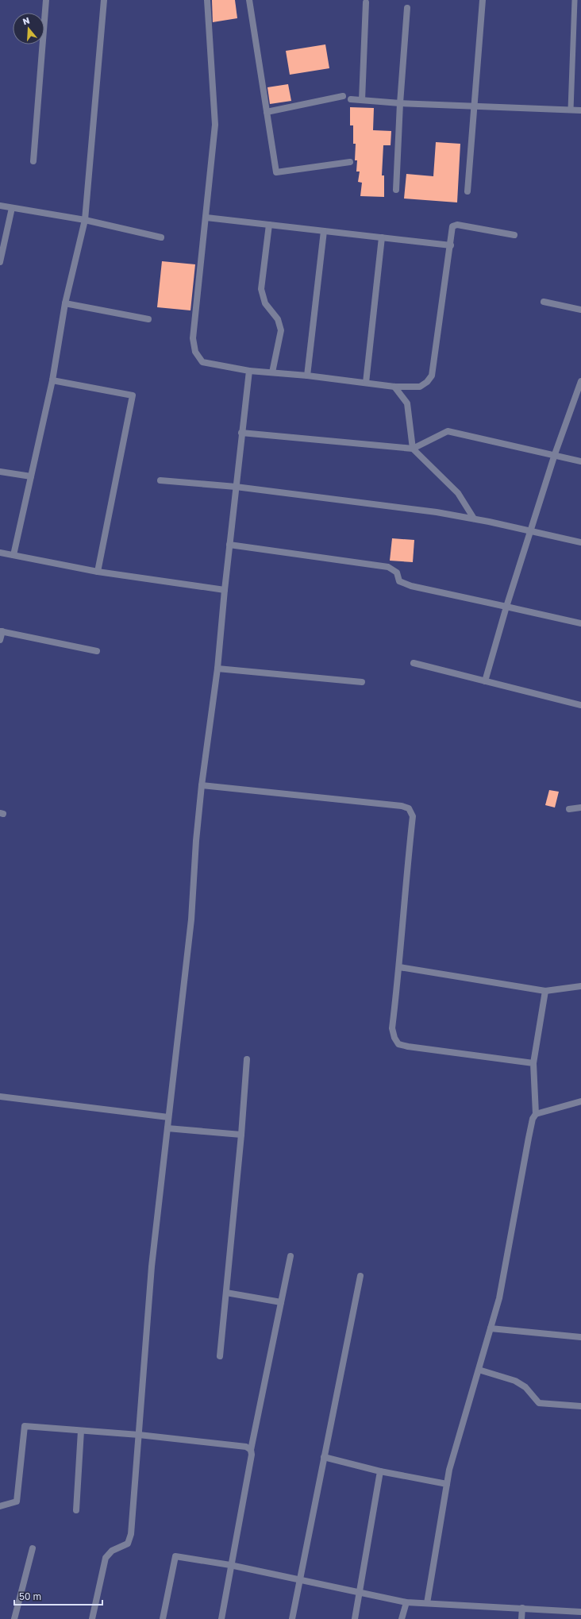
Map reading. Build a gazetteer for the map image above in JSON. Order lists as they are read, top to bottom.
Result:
{
  "scale_bar": "50 m",
  "north": "top"
}
